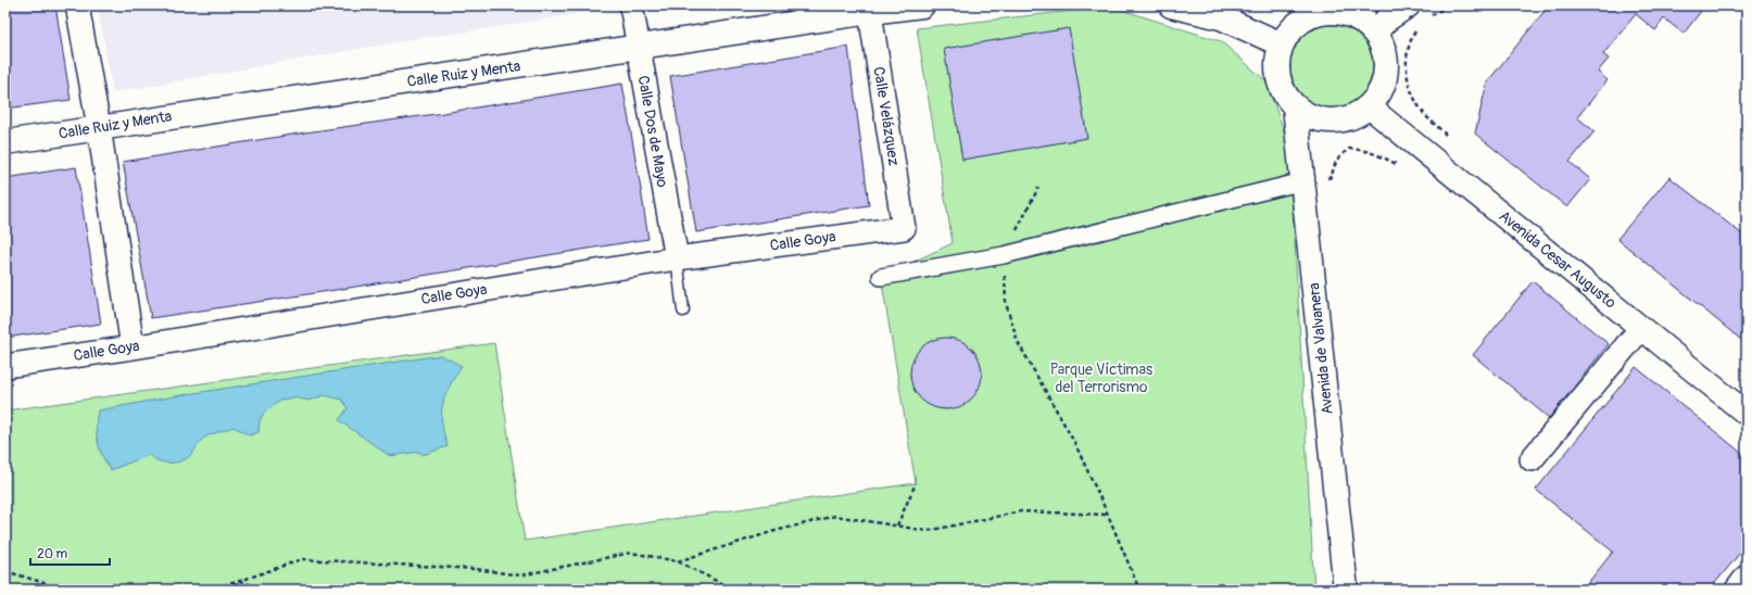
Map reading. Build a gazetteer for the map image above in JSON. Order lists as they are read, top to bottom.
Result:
{
  "streets": {
    "street": [
      "Calle Ruiz y Menta",
      "Calle Velázquez",
      "Calle Dos de Mayo",
      "Calle Goya",
      "Avenida Cesar Augusto",
      "Avenida de Valvanera"
    ]
  },
  "crossings": [
    ["Calle Ruiz y Menta", "Calle Velázquez"],
    ["Calle Ruiz y Menta", "Calle Dos de Mayo"],
    ["Calle Velázquez", "Calle Goya"],
    ["Calle Dos de Mayo", "Calle Goya"],
    ["Avenida Cesar Augusto", "Avenida de Valvanera"]
  ],
  "parks": ["Parque Víctimas del Terrorismo"],
  "scale_bar": "20 m"
}
